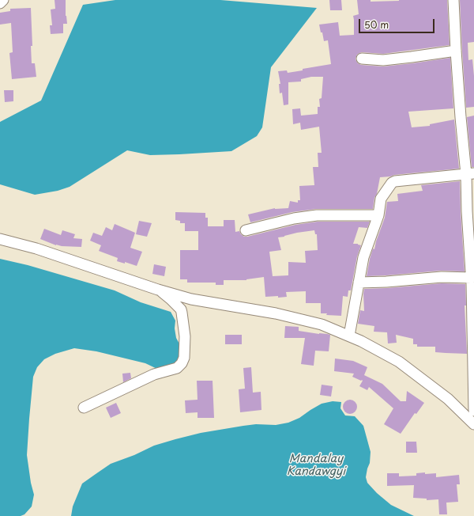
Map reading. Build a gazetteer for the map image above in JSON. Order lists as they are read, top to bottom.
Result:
{
  "water": ["Mandalay Kandawgyi"],
  "scale_bar": "50 m"
}
